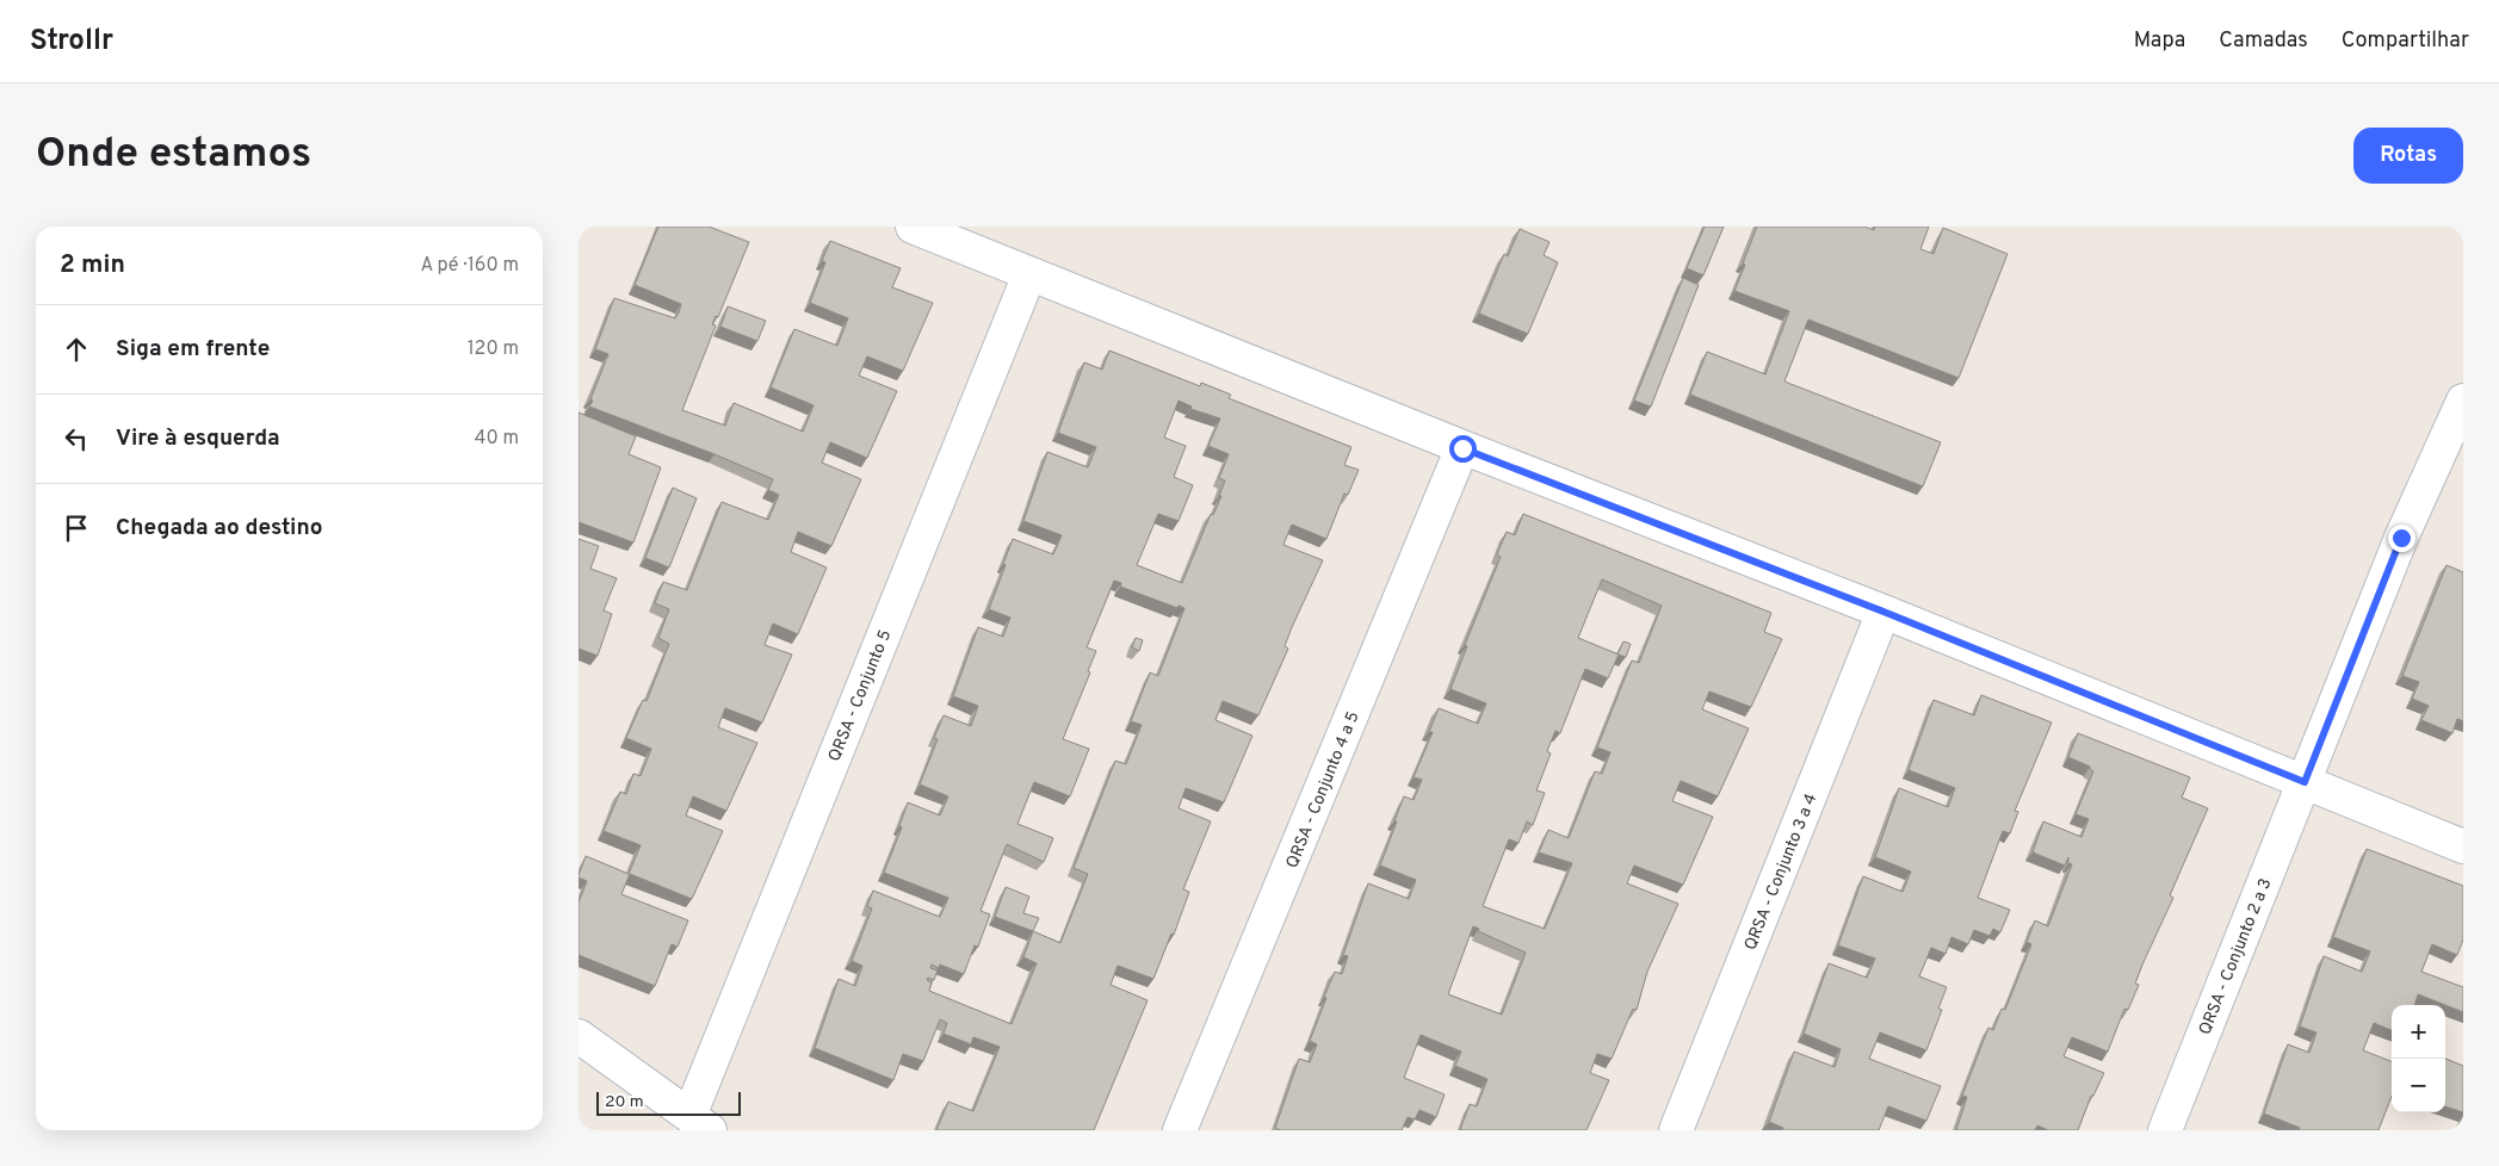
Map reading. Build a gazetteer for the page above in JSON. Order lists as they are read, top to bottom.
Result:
{
  "streets": {
    "street": [
      "QRSA - Conjunto 5",
      "QRSA - Conjunto 4 a 5",
      "QRSA - Conjunto 3 a 4",
      "QRSA - Conjunto 2 a 3"
    ]
  },
  "scale_bar": "20 m",
  "page": {
    "header": "Strollr",
    "nav": ["Mapa", "Camadas", "Compartilhar"],
    "buttons": "Rotas",
    "title": "Onde estamos",
    "heading": ["2 min", "A pé · 160 m"],
    "list": [
      ["Siga em frente", "120 m"],
      ["Vire à esquerda", "40 m"],
      "Chegada ao destino"
    ],
    "map_buttons": ["+", "−"],
    "scale": "20 m"
  }
}
